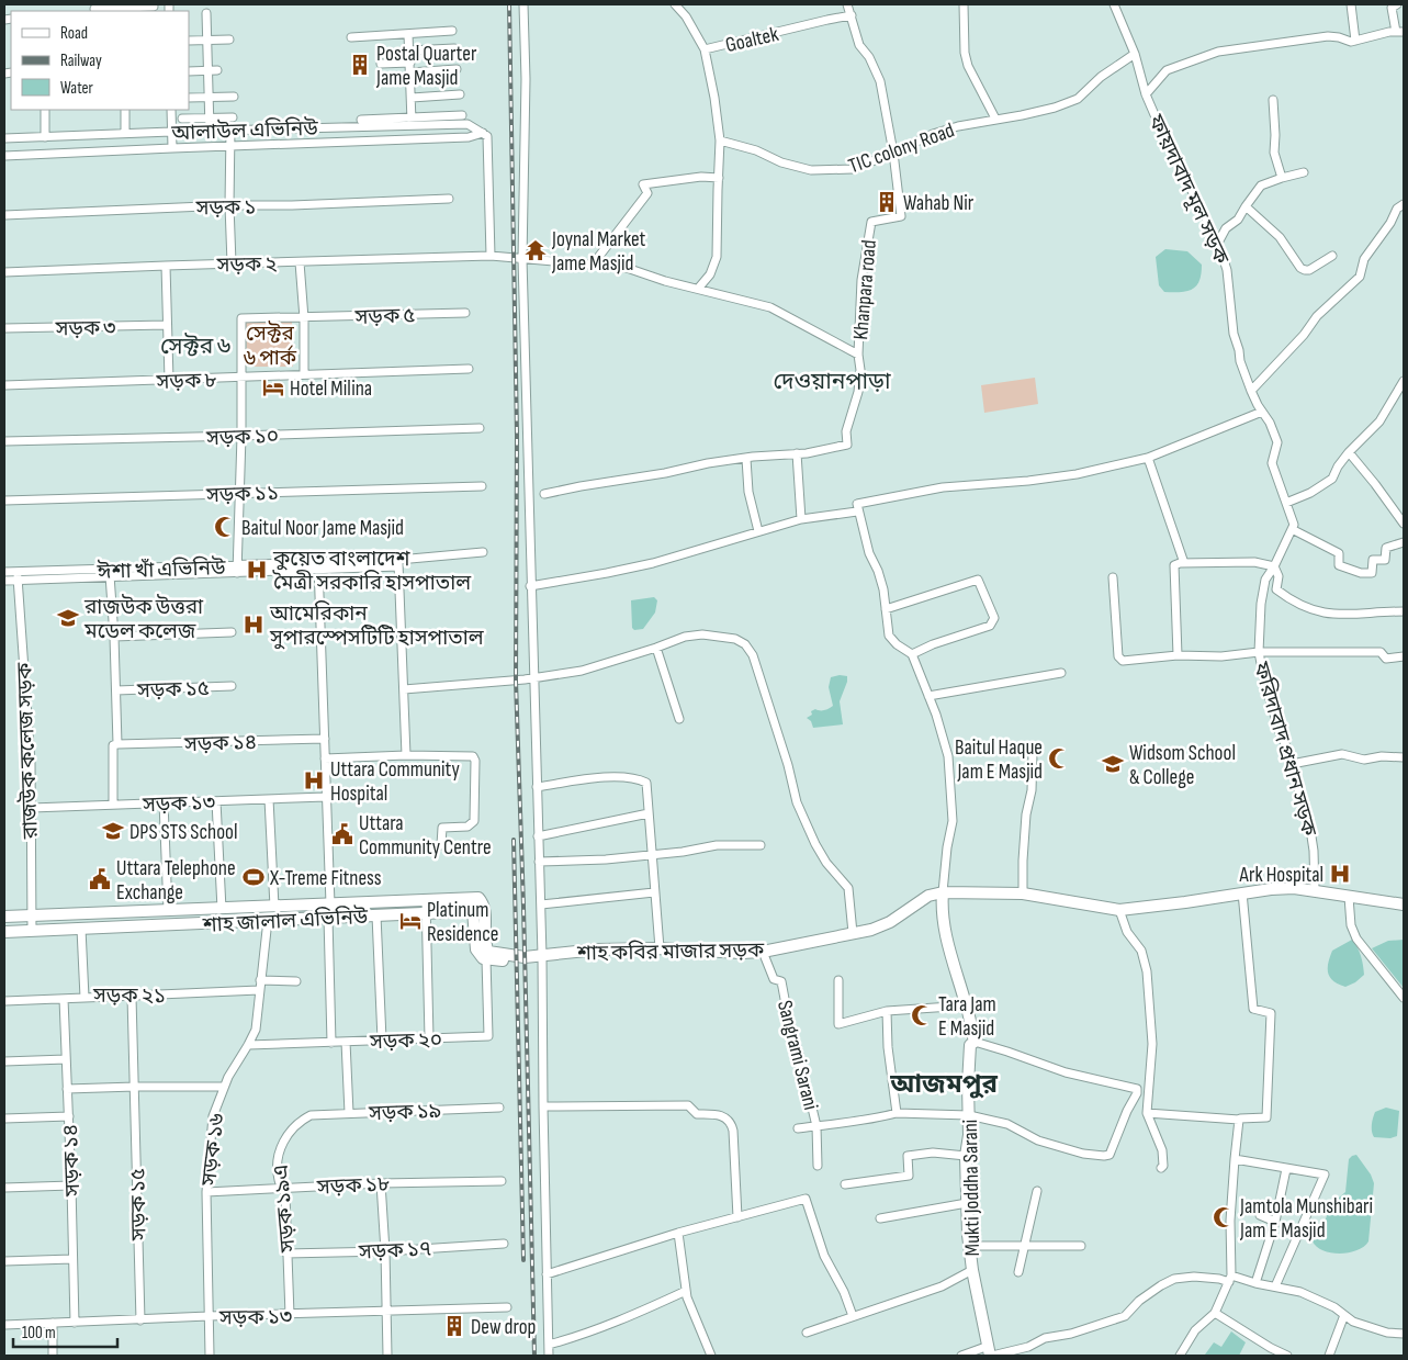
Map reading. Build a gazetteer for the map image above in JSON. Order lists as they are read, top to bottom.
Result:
{
  "streets": {
    "main road": ["শাহ জালাল এভিনিউ", "শাহ কবির মাজার সড়ক", "Mukti Joddha Sarani"],
    "street": [
      "Goaltek",
      "আলাউল এভিনিউ",
      "TIC colony Road",
      "ফায়দাবাদ মূল সড়ক",
      "সড়ক ১",
      "সড়ক ২",
      "Khanpara road",
      "সড়ক ৫",
      "সড়ক ৩",
      "সড়ক ৮",
      "সড়ক ১০",
      "সড়ক ১১",
      "ঈশা খাঁ এভিনিউ",
      "সড়ক ১৫",
      "সড়ক ১৪",
      "ফরিদাবাদ প্রধান সড়ক",
      "রাজউক কলেজ সড়ক",
      "সড়ক ১৩",
      "সড়ক ২১",
      "সড়ক ২০",
      "Sangrami Sarani",
      "সড়ক ১৯",
      "সড়ক ১৬",
      "সড়ক ১৮",
      "সড়ক ১৯এ",
      "সড়ক ১৭"
    ]
  },
  "crossings": [
    ["TIC colony Road", "ফায়দাবাদ মূল সড়ক"],
    ["TIC colony Road", "Khanpara road"],
    ["সড়ক ২", "Khanpara road"],
    ["সড়ক ৫", "সড়ক ৮"],
    ["ঈশা খাঁ এভিনিউ", "রাজউক কলেজ সড়ক"],
    ["সড়ক ১৫", "সড়ক ১৩"],
    ["সড়ক ১৫", "সড়ক ২১"],
    ["সড়ক ১৪", "সড়ক ১৩"],
    ["সড়ক ১৪", "সড়ক ২১"],
    ["ফরিদাবাদ প্রধান সড়ক", "শাহ কবির মাজার সড়ক"],
    ["রাজউক কলেজ সড়ক", "সড়ক ১৩"],
    ["রাজউক কলেজ সড়ক", "শাহ জালাল এভিনিউ"],
    ["সড়ক ১৩", "সড়ক ১৬"],
    ["সড়ক ১৩", "সড়ক ১৯এ"],
    ["শাহ জালাল এভিনিউ", "শাহ কবির মাজার সড়ক"],
    ["শাহ জালাল এভিনিউ", "সড়ক ২১"],
    ["শাহ জালাল এভিনিউ", "সড়ক ২০"],
    ["শাহ জালাল এভিনিউ", "সড়ক ১৬"],
    ["শাহ কবির মাজার সড়ক", "Sangrami Sarani"],
    ["শাহ কবির মাজার সড়ক", "Mukti Joddha Sarani"],
    ["সড়ক ২১", "সড়ক ১৬"],
    ["সড়ক ২০", "সড়ক ১৬"],
    ["সড়ক ১৯", "সড়ক ১৯এ"],
    ["সড়ক ১৬", "সড়ক ১৮"],
    ["সড়ক ১৮", "সড়ক ১৯এ"],
    ["সড়ক ১৯এ", "সড়ক ১৭"]
  ],
  "districts": ["সেক্টর ৬", "দেওয়ানপাড়া", "আজমপুর"],
  "parks": ["সেক্টর ৬ পার্ক"],
  "places": {
    "building": ["Postal Quarter Jame Masjid", "Wahab Nir", "Dew drop"],
    "temple": ["Joynal Market Jame Masjid"],
    "hotel": ["Hotel Milina", "Platinum Residence"],
    "mosque": [
      "Baitul Noor Jame Masjid",
      "Baitul Haque Jam E Masjid",
      "Tara Jam E Masjid",
      "Jamtola Munshibari Jam E Masjid"
    ],
    "hospital": [
      "কুয়েত বাংলাদেশ মৈত্রী সরকারি হাসপাতাল",
      "আমেরিকান সুপারস্পেসটিটি হাসপাতাল",
      "Uttara Community Hospital",
      "Ark Hospital"
    ],
    "school or university": ["রাজউক উত্তরা মডেল কলেজ", "Widsom School & College", "DPS STS School"],
    "public building": ["Uttara Community Centre", "Uttara Telephone Exchange"],
    "sports": ["X-Treme Fitness"]
  },
  "legend": ["Road", "Railway", "Water"],
  "scale_bar": "100 m"
}
